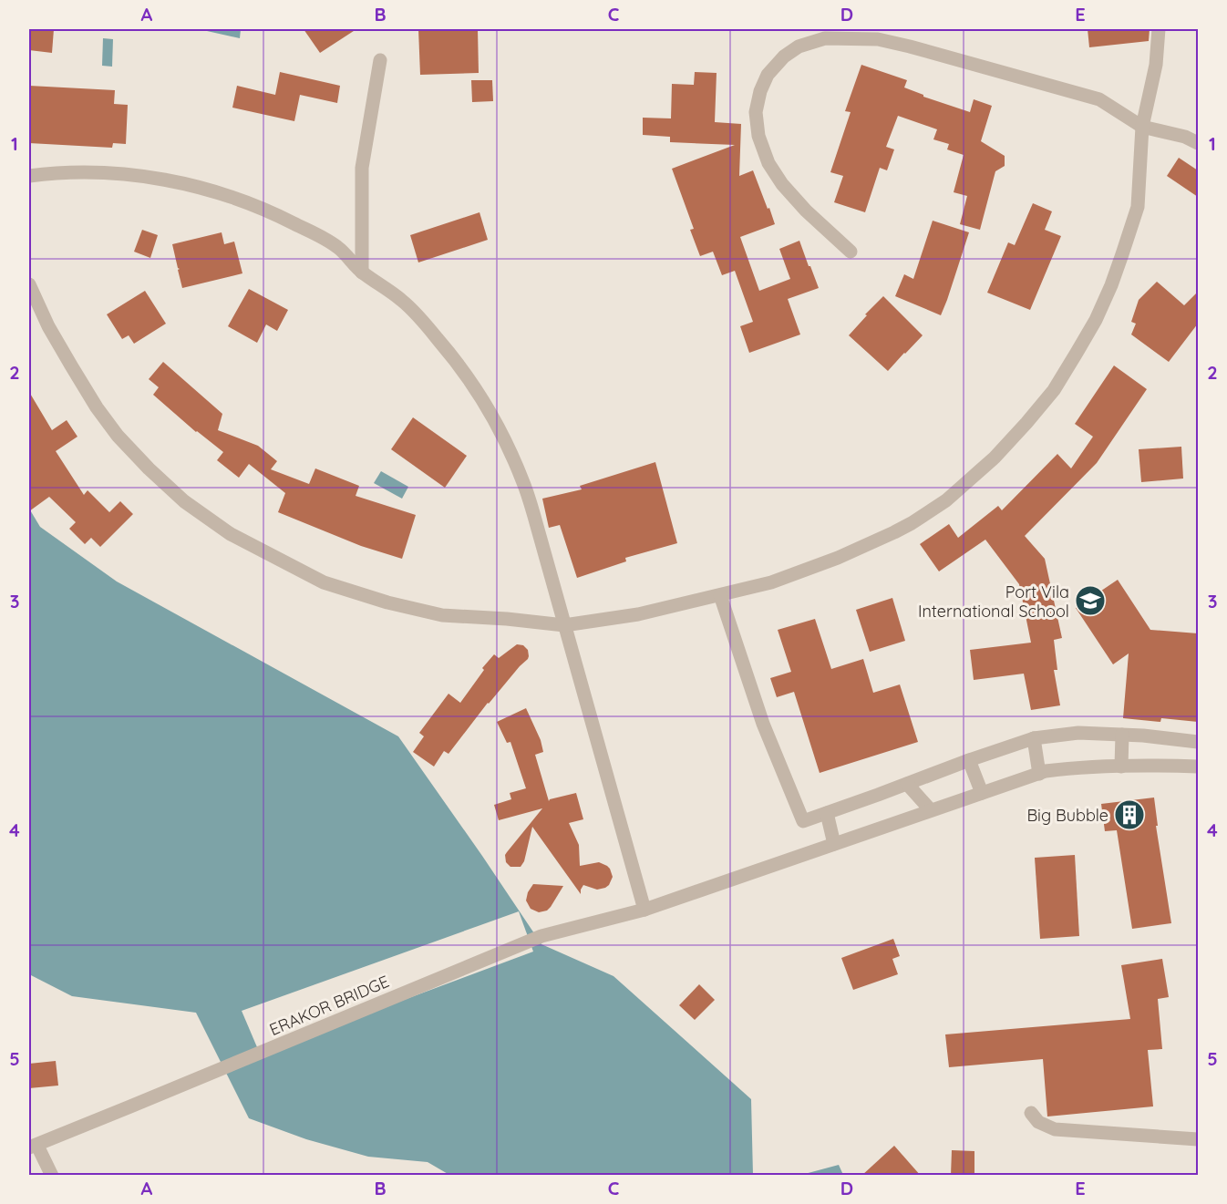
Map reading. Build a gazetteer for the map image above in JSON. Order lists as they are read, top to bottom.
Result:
{
  "streets": {
    "street": ["ERAKOR BRIDGE"]
  },
  "places": {
    "school or university": ["Port Vila International School"],
    "building": ["Big Bubble"]
  },
  "grid": {
    "columns": [
      "A",
      "B",
      "C",
      "D",
      "E"
    ],
    "rows": [
      "1",
      "2",
      "3",
      "4",
      "5"
    ]
  }
}
